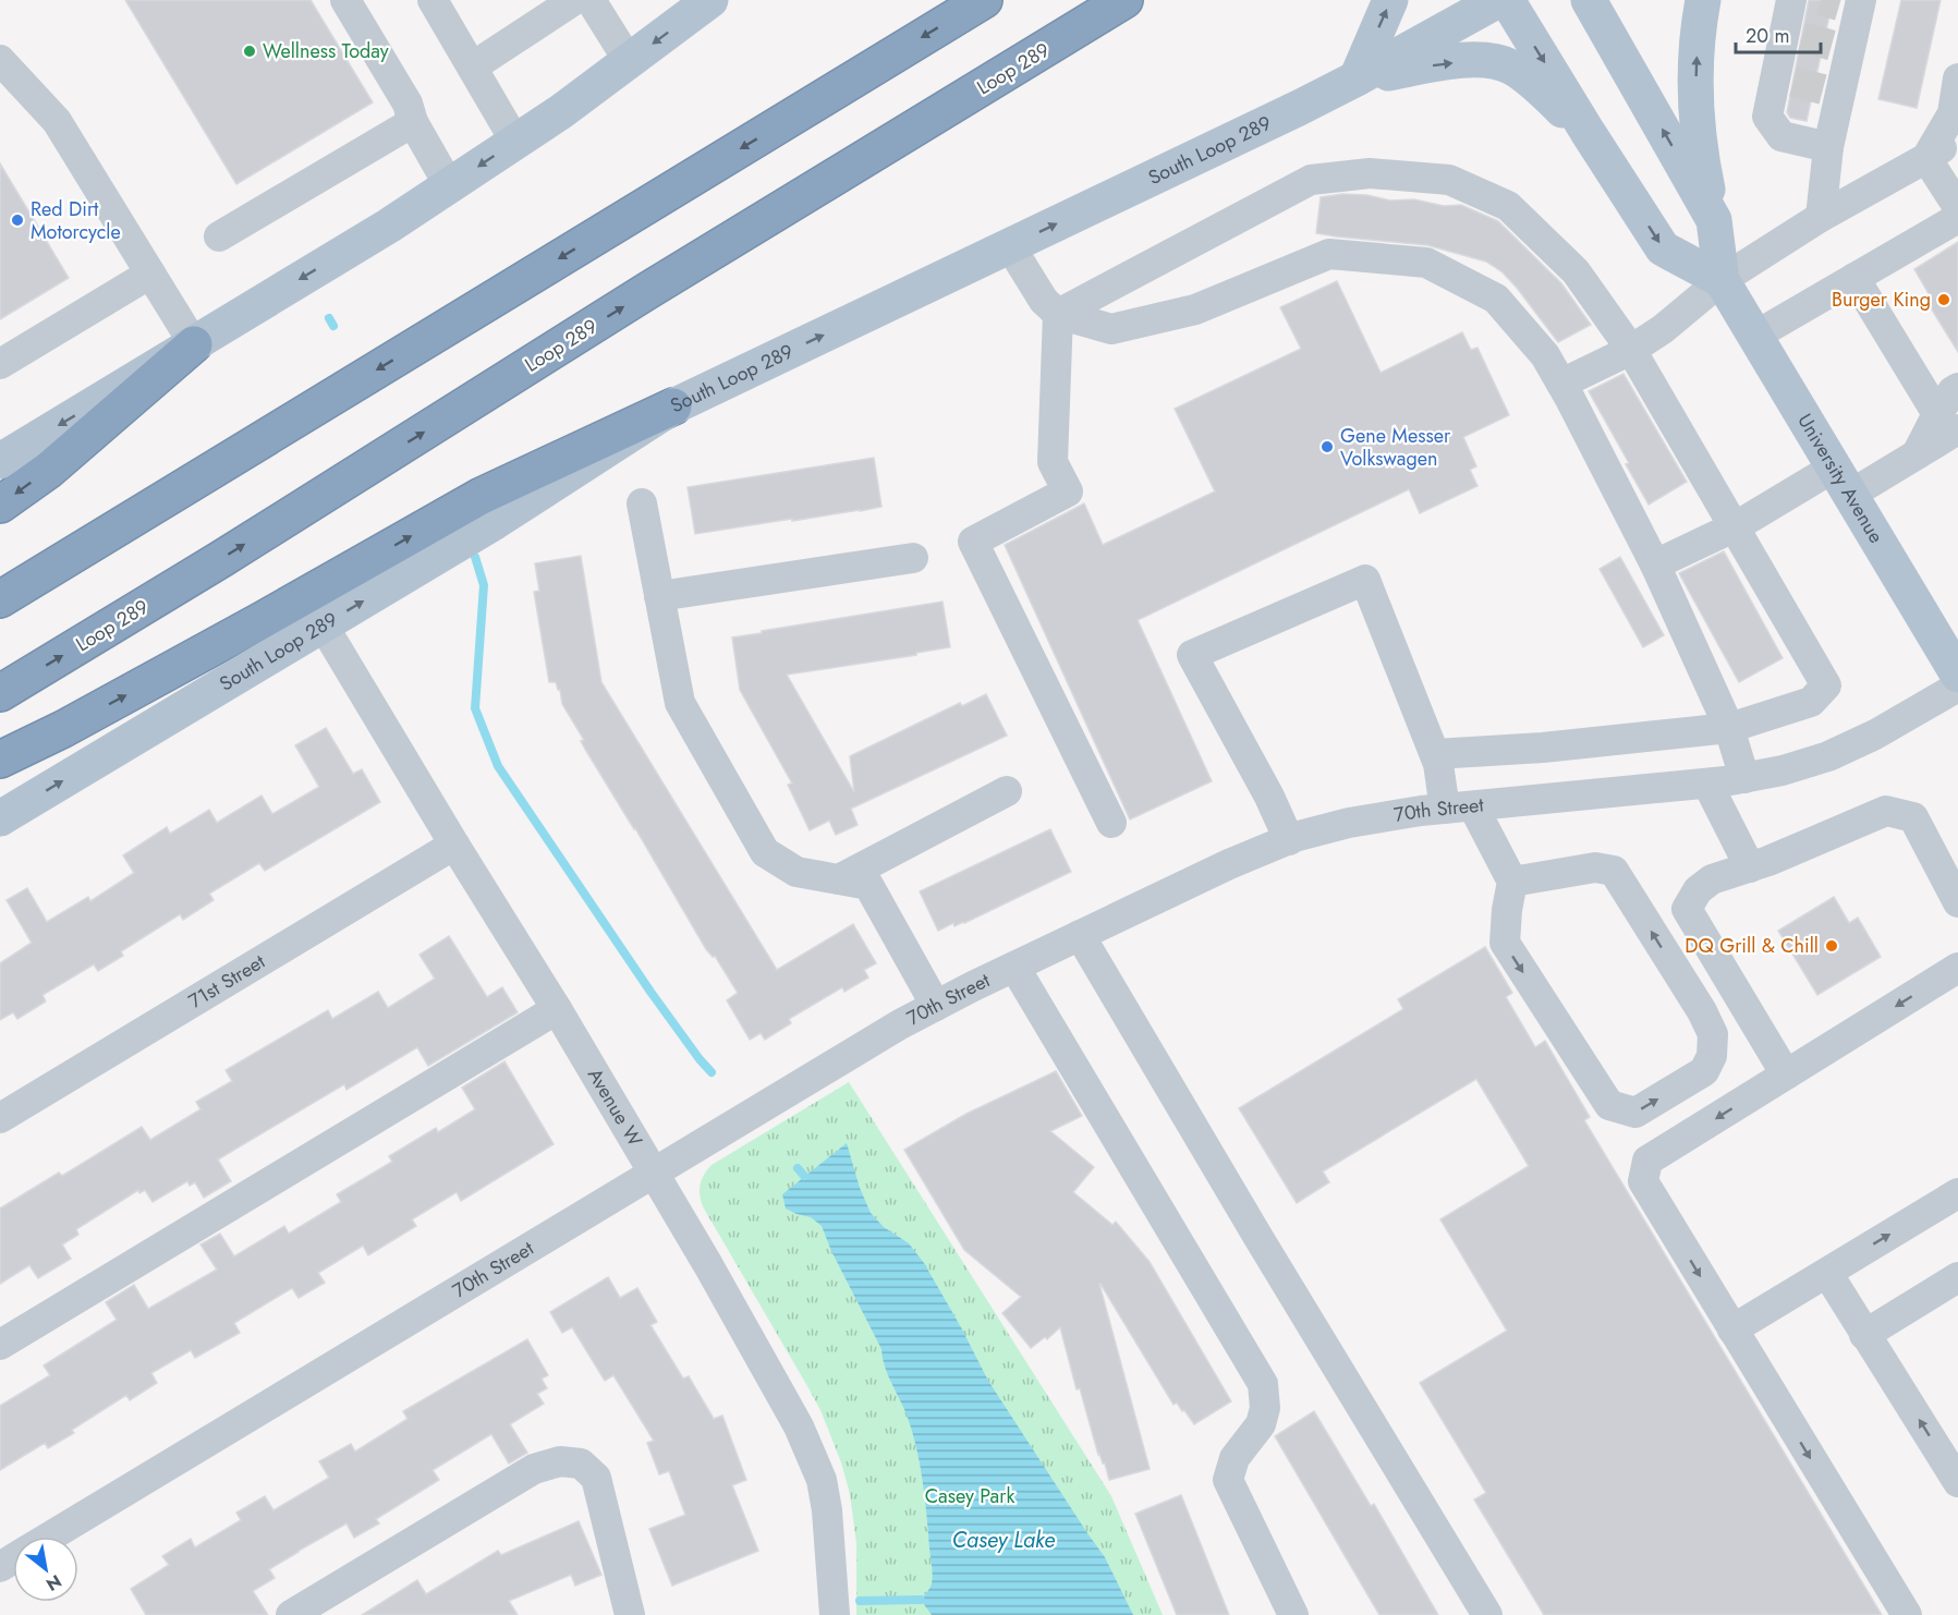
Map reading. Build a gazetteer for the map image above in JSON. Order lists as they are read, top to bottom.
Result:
{
  "streets": {
    "highway": ["Loop 289"],
    "main road": ["South Loop 289", "University Avenue"],
    "street": ["70th Street", "71st Street", "Avenue W"]
  },
  "crossings": [
    ["South Loop 289", "Avenue W"],
    ["70th Street", "Avenue W"],
    ["71st Street", "Avenue W"]
  ],
  "water": ["Casey Lake"],
  "parks": ["Casey Park"],
  "places": [
    "Wellness Today",
    "Red Dirt Motorcycle",
    "Burger King",
    "Gene Messer Volkswagen",
    "DQ Grill & Chill"
  ],
  "scale_bar": "20 m",
  "north": "bottom right"
}
